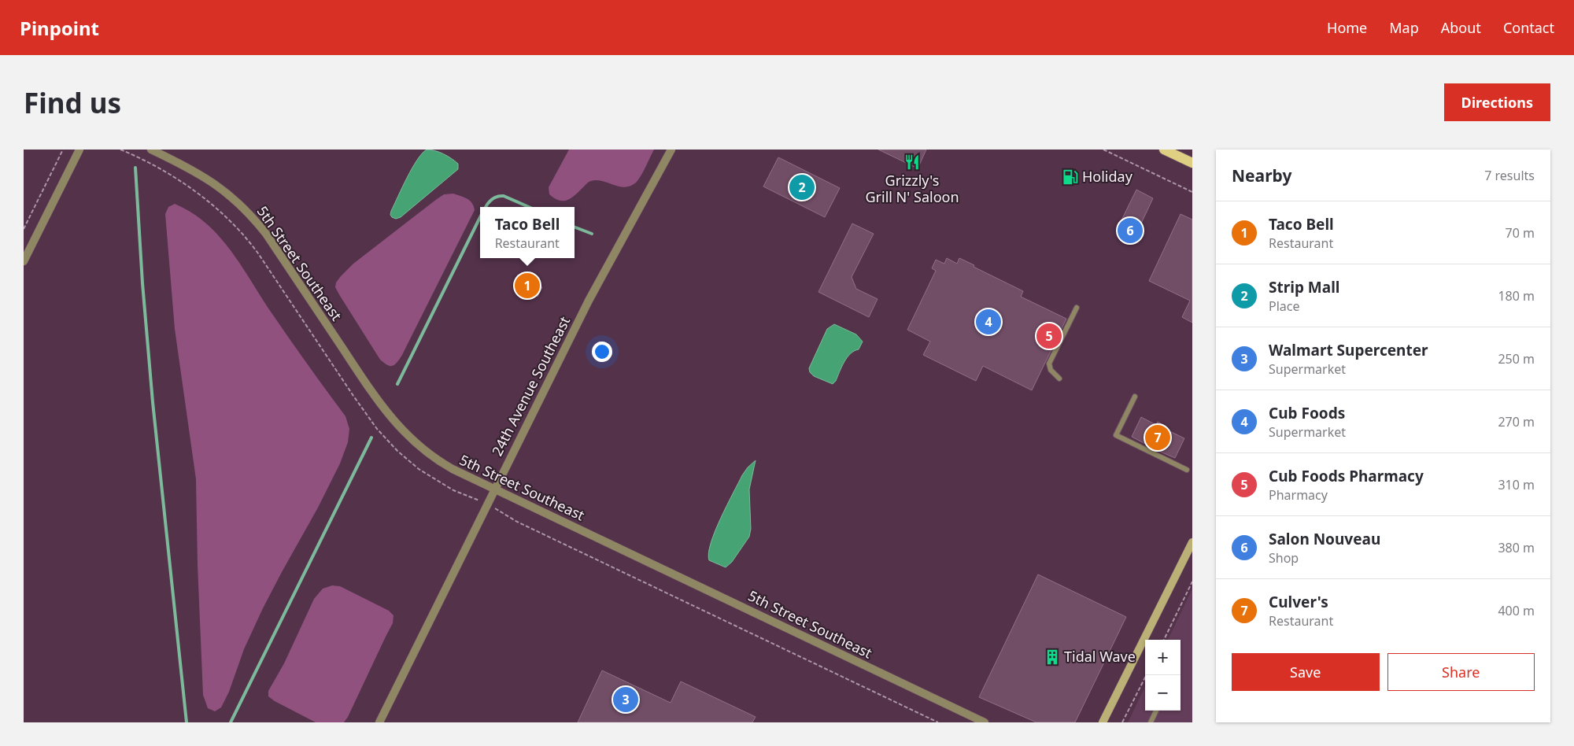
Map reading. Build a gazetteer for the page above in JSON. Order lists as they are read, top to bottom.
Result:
{
  "streets": {
    "street": ["5th Street Southeast", "24th Avenue Southeast"]
  },
  "crossings": [
    ["5th Street Southeast", "24th Avenue Southeast"]
  ],
  "places": {
    "restaurant": ["Grizzly's Grill N' Saloon"],
    "fuel station": ["Holiday"],
    "building": ["Tidal Wave"]
  },
  "page": {
    "header": "Pinpoint",
    "nav": [
      "Home",
      "Map",
      "About",
      "Contact"
    ],
    "buttons": [
      "Directions",
      ["Save", "Share"]
    ],
    "title": "Find us",
    "heading": ["Nearby", "7 results"],
    "pins": [
      "2",
      "6",
      "1",
      "4",
      "5",
      "7",
      "3"
    ],
    "list": [
      {
        "mark": "1",
        "name": "Taco Bell",
        "note": "Restaurant",
        "value": "70 m"
      },
      {
        "mark": "2",
        "name": "Strip Mall",
        "note": "Place",
        "value": "180 m"
      },
      {
        "mark": "3",
        "name": "Walmart Supercenter",
        "note": "Supermarket",
        "value": "250 m"
      },
      {
        "mark": "4",
        "name": "Cub Foods",
        "note": "Supermarket",
        "value": "270 m"
      },
      {
        "mark": "5",
        "name": "Cub Foods Pharmacy",
        "note": "Pharmacy",
        "value": "310 m"
      },
      {
        "mark": "6",
        "name": "Salon Nouveau",
        "note": "Shop",
        "value": "380 m"
      },
      {
        "mark": "7",
        "name": "Culver's",
        "note": "Restaurant",
        "value": "400 m"
      }
    ],
    "popup": ["Taco Bell", "Restaurant"],
    "map_buttons": ["+", "−"]
  }
}
